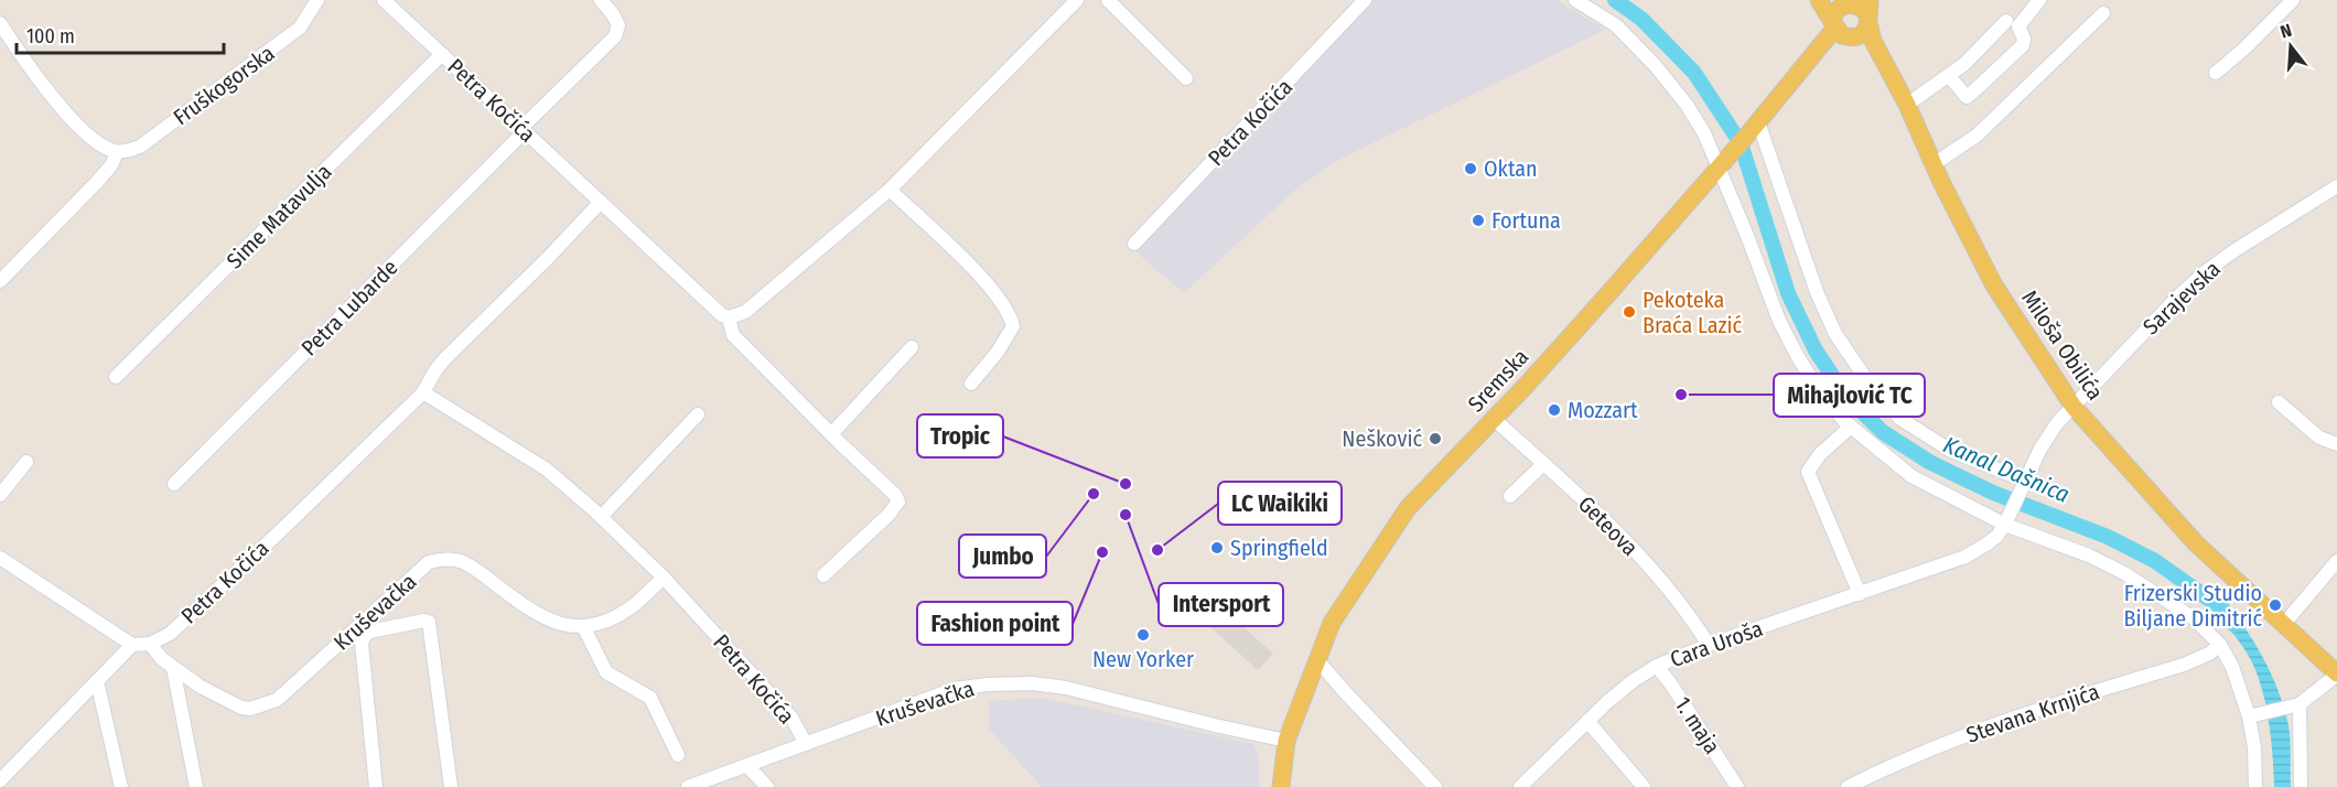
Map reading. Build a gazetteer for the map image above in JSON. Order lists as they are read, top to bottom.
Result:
{
  "streets": {
    "main road": ["Miloša Obilića", "Sremska"],
    "street": [
      "Fruškogorska",
      "Petra Kočića",
      "Sime Matavulja",
      "Sarajevska",
      "Petra Lubarde",
      "Geteova",
      "Kruševačka",
      "Cara Uroša",
      "Stevana Krnjića",
      "1. maja"
    ]
  },
  "crossings": [
    ["Petra Kočića", "Sime Matavulja"],
    ["Petra Kočića", "Petra Lubarde"],
    ["Petra Kočića", "Kruševačka"],
    ["Sarajevska", "Miloša Obilića"],
    ["Sarajevska", "Cara Uroša"],
    ["Miloša Obilića", "Cara Uroša"],
    ["Sremska", "Geteova"],
    ["Sremska", "Kruševačka"],
    ["Geteova", "Cara Uroša"],
    ["Cara Uroša", "1. maja"]
  ],
  "water": ["Kanal Dašnica"],
  "places": [
    "Oktan",
    "Fortuna",
    "Pekoteka Braća Lazić",
    "Mihajlović TC",
    "Mozzart",
    "Nešković",
    "Tropic",
    "Jumbo",
    "Intersport",
    "Springfield",
    "LC Waikiki",
    "Fashion point",
    "Frizerski Studio Biljane Dimitrić",
    "New Yorker"
  ],
  "scale_bar": "100 m",
  "north": "top"
}
